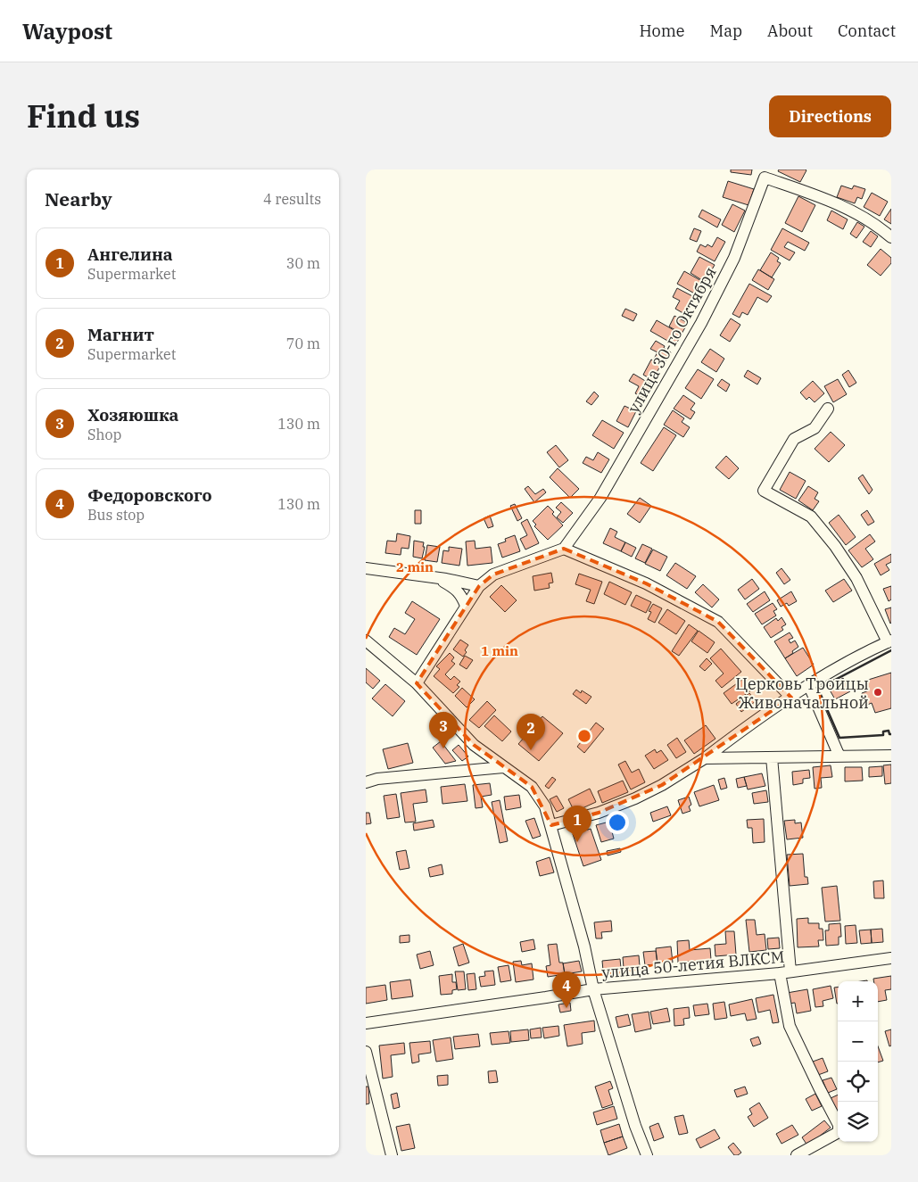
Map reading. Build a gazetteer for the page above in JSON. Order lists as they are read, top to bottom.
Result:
{
  "streets": {
    "street": ["улица 30-го Октября", "улица 50-летия ВЛКСМ"]
  },
  "places": ["Церковь Троицы Живоначальной"],
  "page": {
    "header": "Waypost",
    "nav": [
      "Home",
      "Map",
      "About",
      "Contact"
    ],
    "title": "Find us",
    "buttons": "Directions",
    "heading": ["Nearby", "4 results"],
    "list": [
      {
        "mark": "1",
        "name": "Ангелина",
        "note": "Supermarket",
        "value": "30 m"
      },
      {
        "mark": "2",
        "name": "Магнит",
        "note": "Supermarket",
        "value": "70 m"
      },
      {
        "mark": "3",
        "name": "Хозяюшка",
        "note": "Shop",
        "value": "130 m"
      },
      {
        "mark": "4",
        "name": "Федоровского",
        "note": "Bus stop",
        "value": "130 m"
      }
    ],
    "pins": [
      "3",
      "2",
      "1",
      "4"
    ],
    "map_buttons": ["+", "−"]
  },
  "rings": ["2 min", "1 min"]
}
